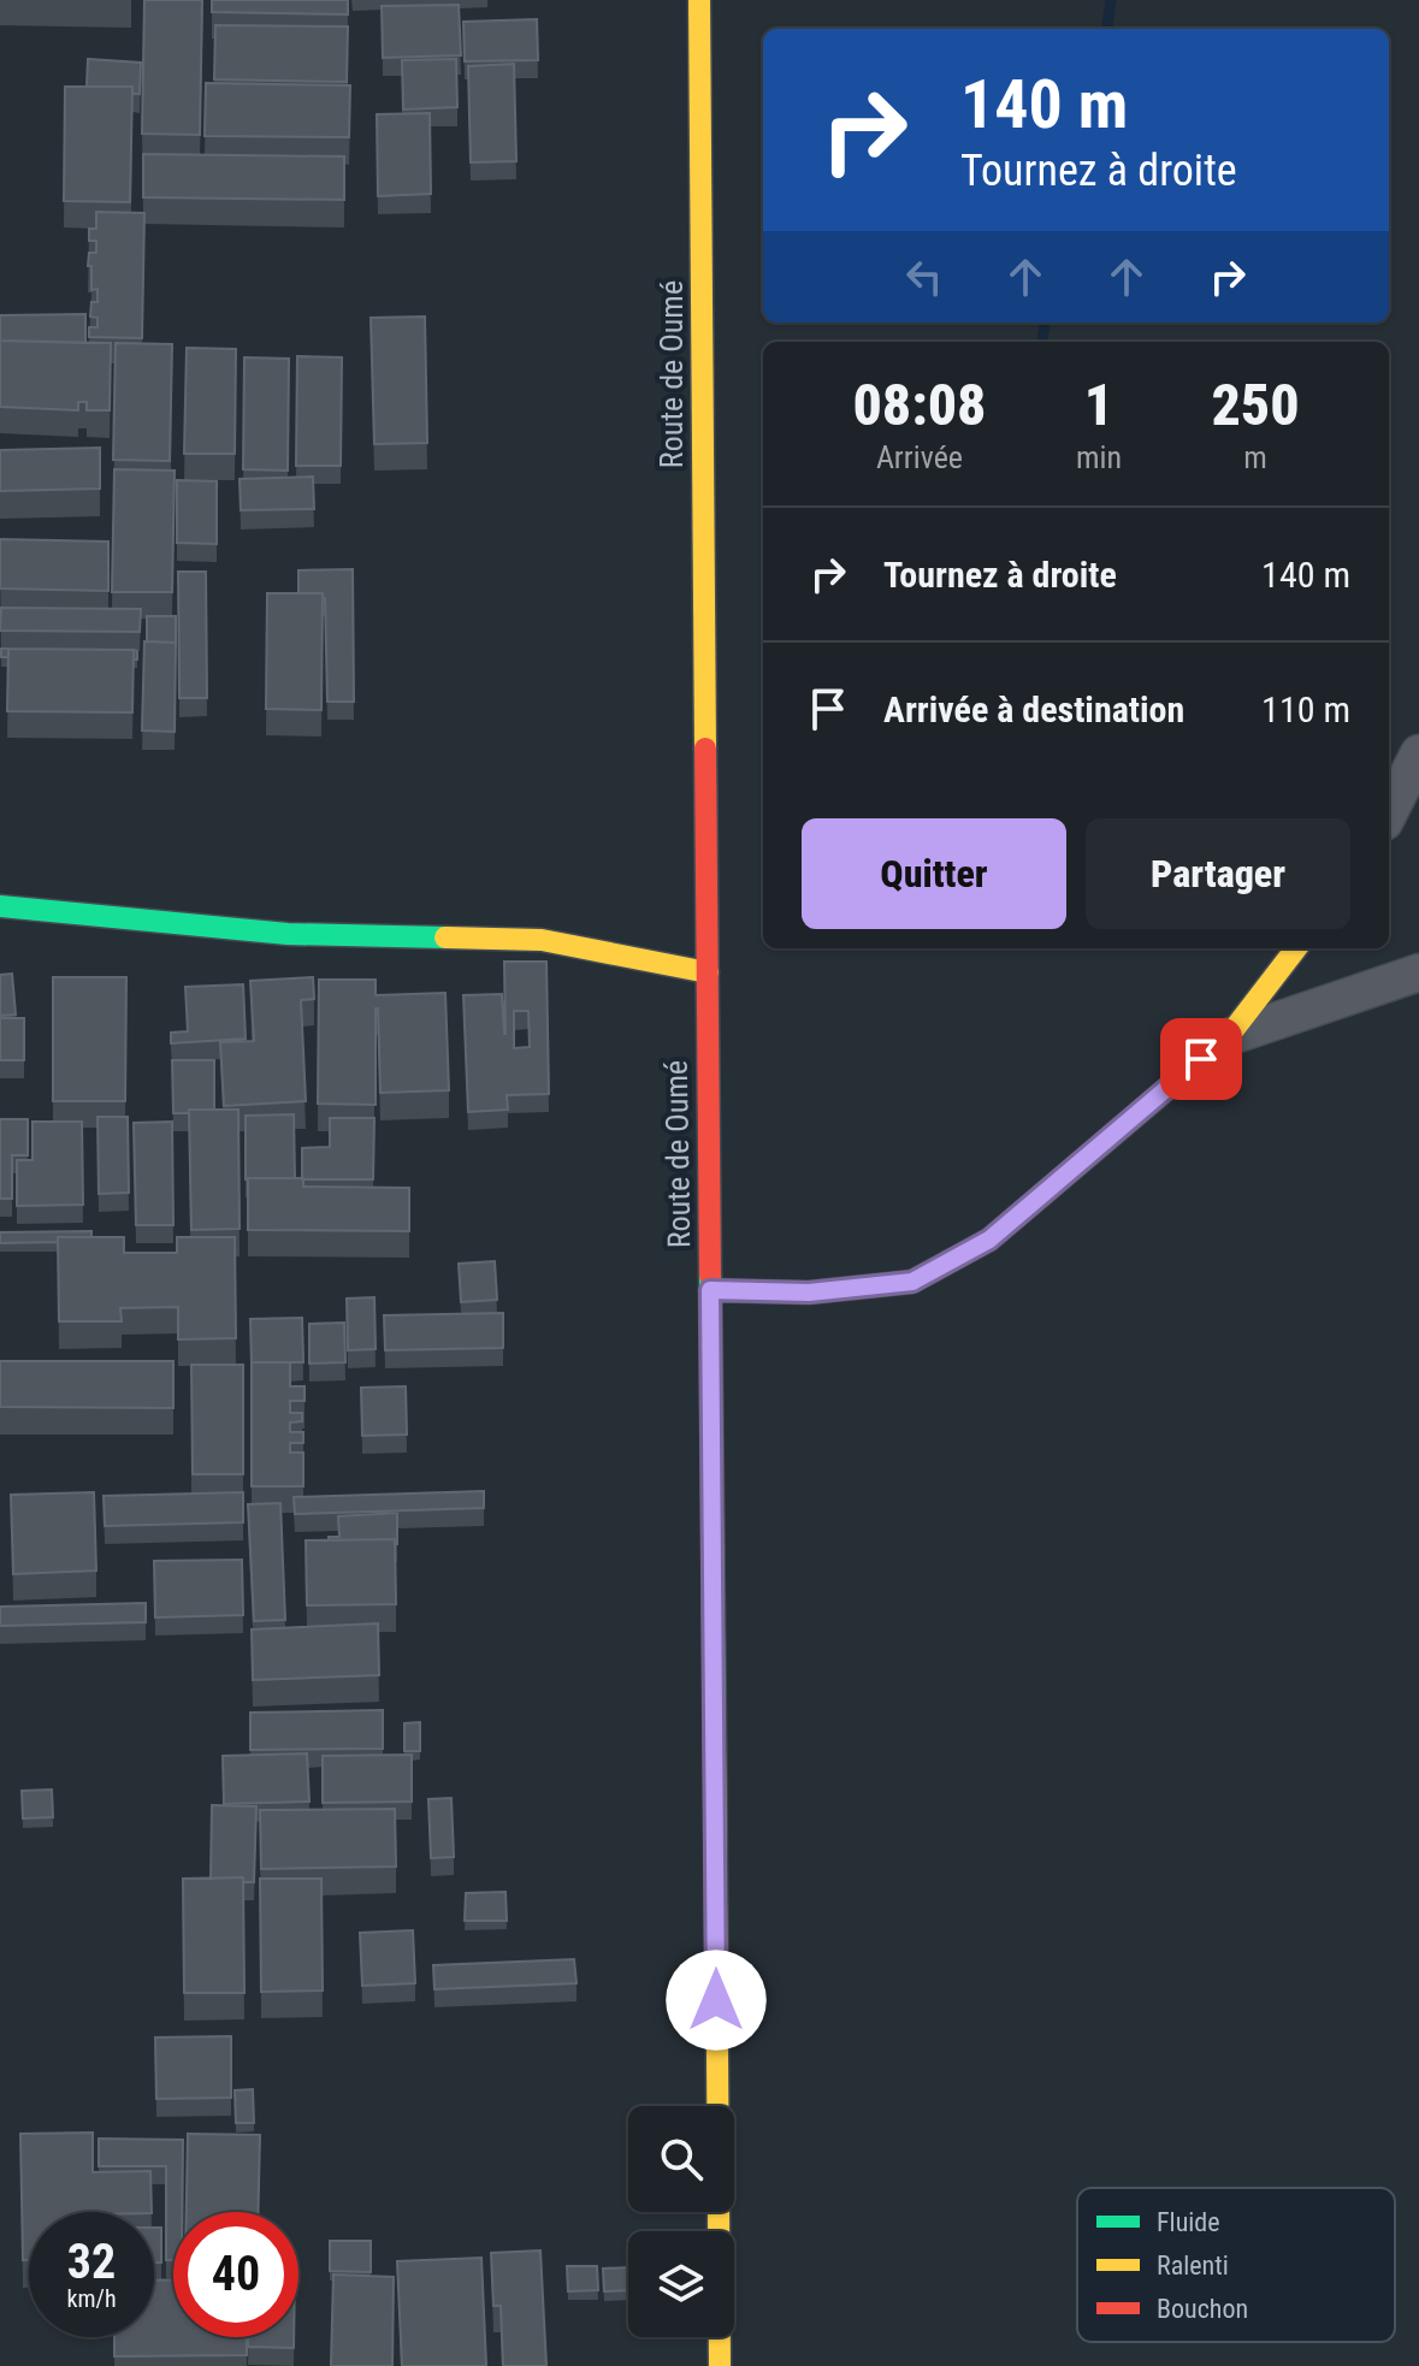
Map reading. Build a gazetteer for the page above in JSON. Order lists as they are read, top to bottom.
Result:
{
  "streets": {
    "street": ["Route de Oumé"]
  },
  "legend": ["Fluide", "Ralenti", "Bouchon"],
  "page": {
    "turn": ["140 m", "Tournez à droite"],
    "eta": [
      "08:08",
      "Arrivée",
      "1",
      "min",
      "250",
      "m"
    ],
    "list": [
      {
        "name": "Tournez à droite",
        "value": "140 m"
      },
      {
        "name": "Arrivée à destination",
        "value": "110 m"
      }
    ],
    "buttons": ["Quitter", "Partager"],
    "speed": "32 km/h",
    "limit": "40"
  }
}
